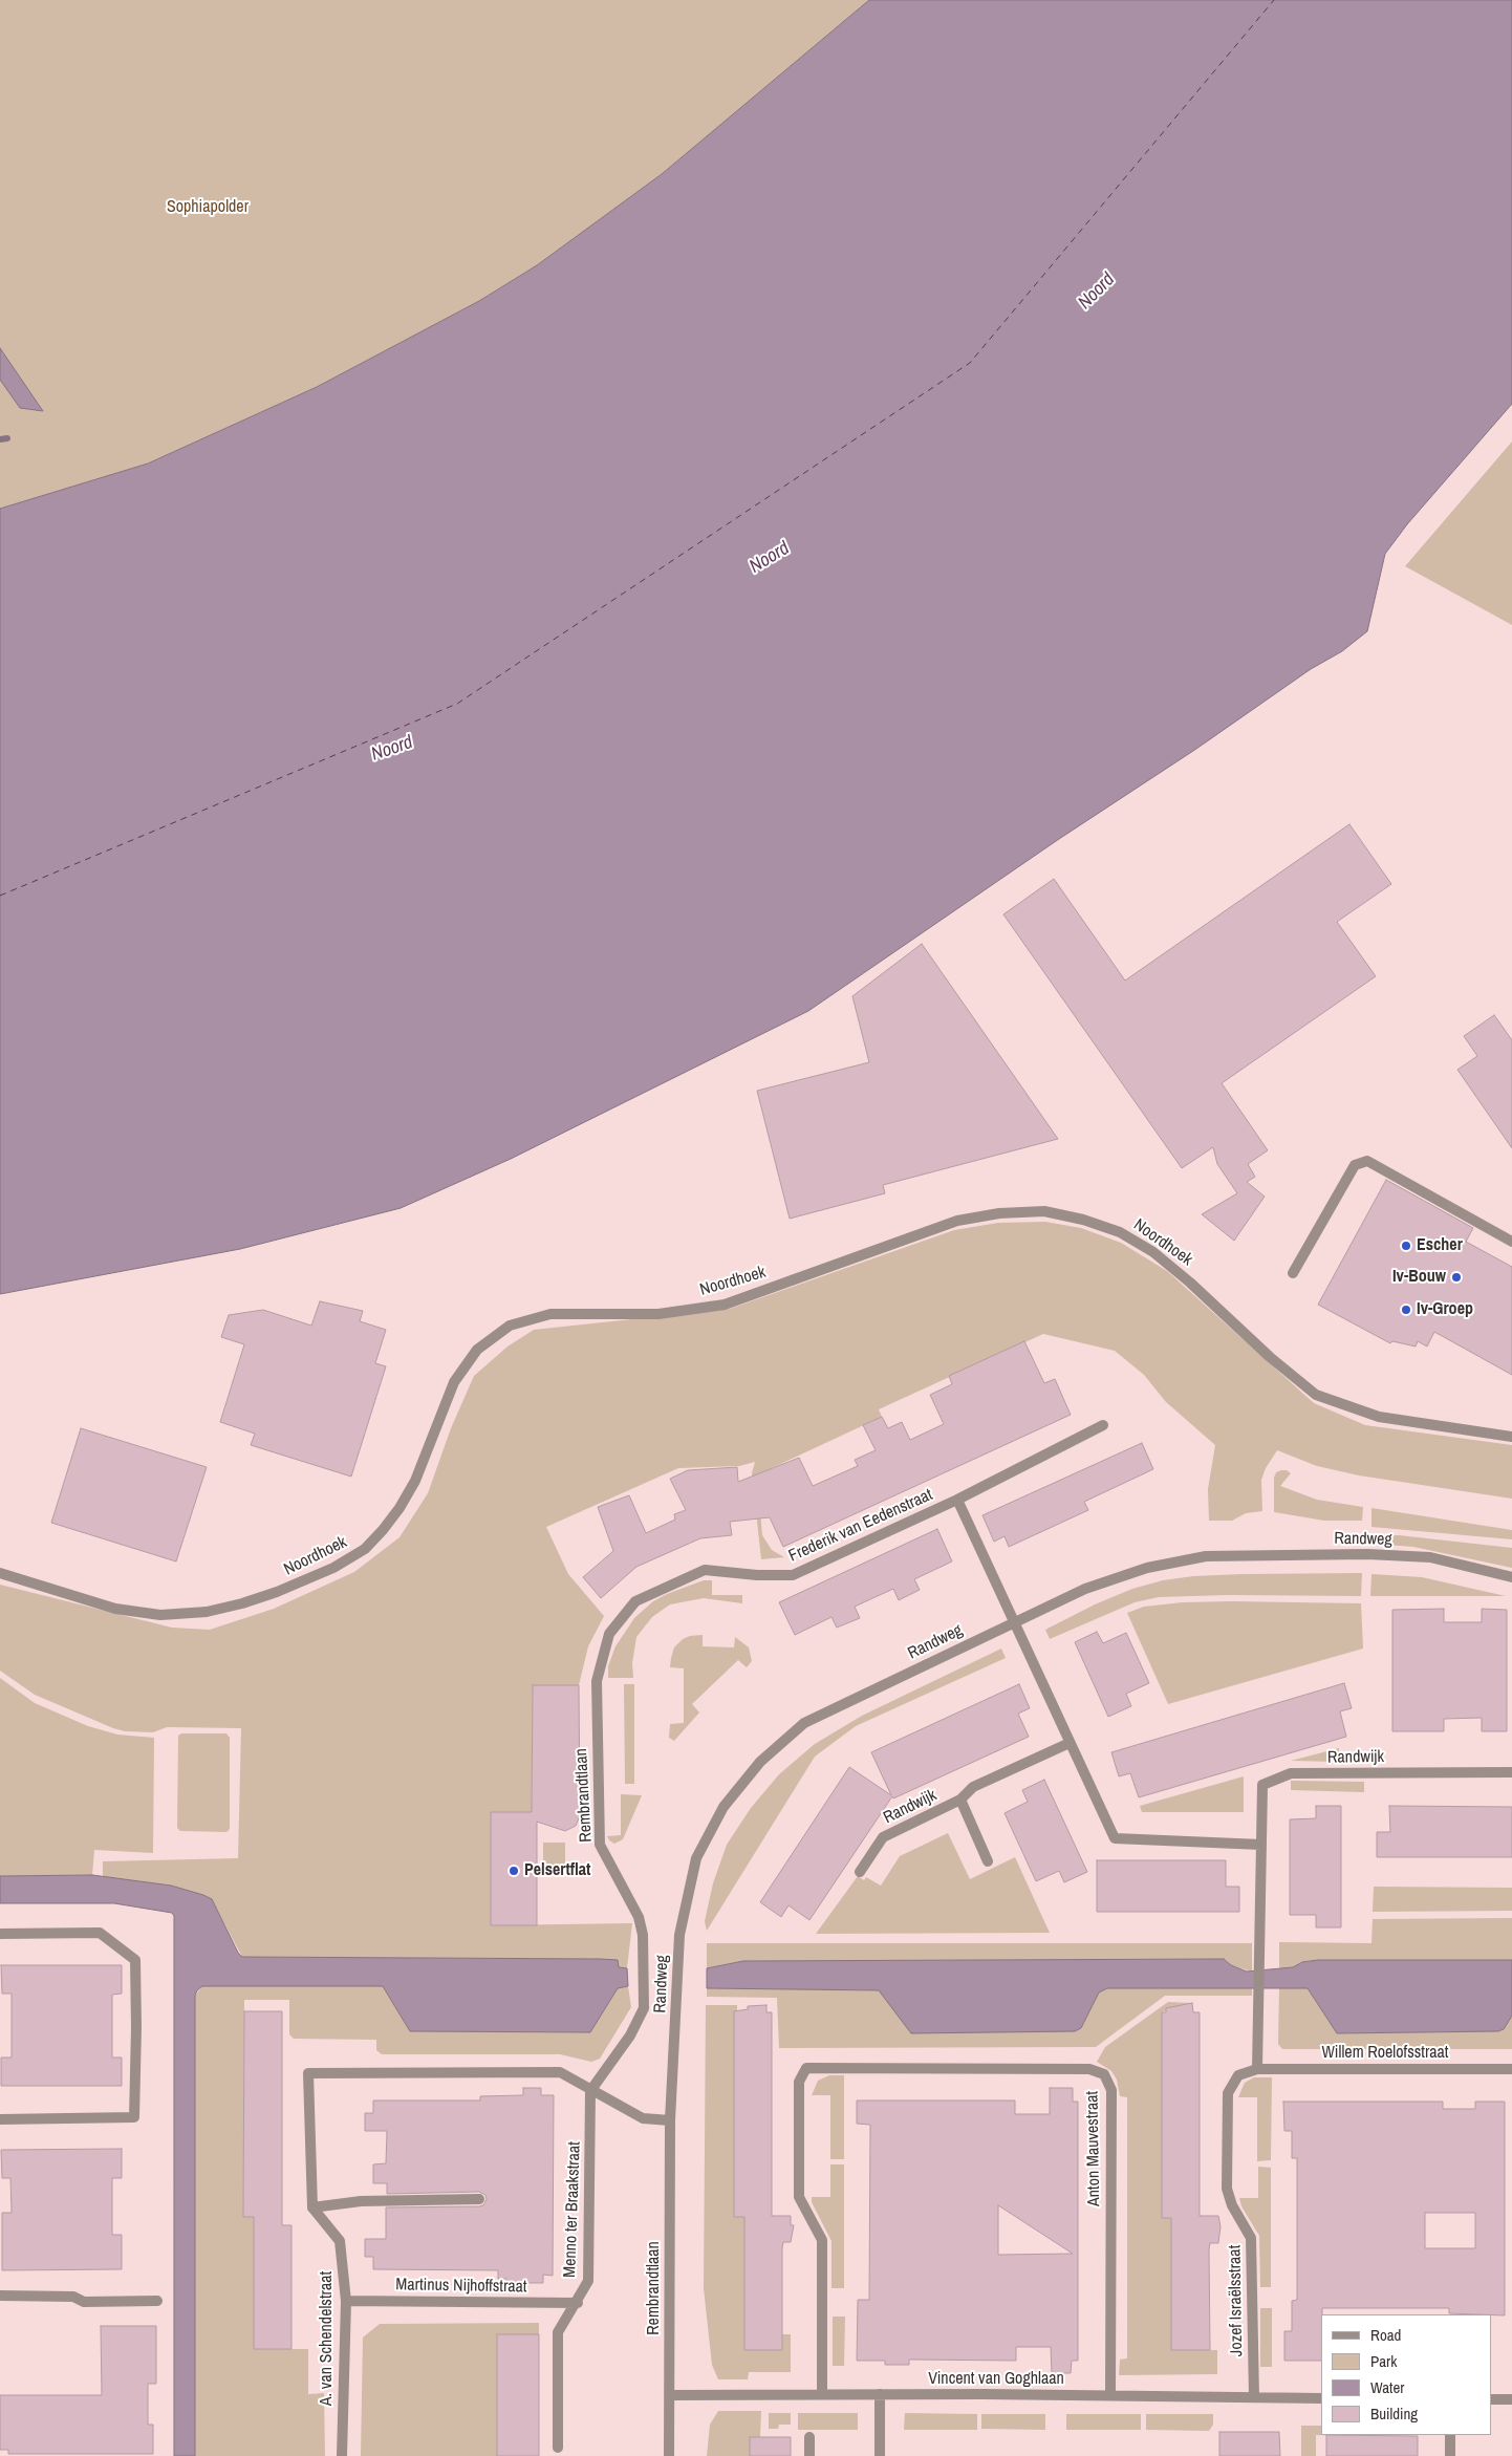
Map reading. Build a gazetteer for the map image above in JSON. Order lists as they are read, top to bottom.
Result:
{
  "streets": {
    "street": [
      "Noordhoek",
      "Frederik van Eedenstraat",
      "Randweg",
      "Randwijk",
      "Rembrandtlaan",
      "Willem Roelofsstraat",
      "Anton Mauvestraat",
      "Menno ter Braakstraat",
      "Martinus Nijhoffstraat",
      "Jozef Israëlsstraat",
      "A. van Schendelstraat",
      "Vincent van Goghlaan"
    ]
  },
  "crossings": [
    ["Frederik van Eedenstraat", "Randweg"],
    ["Frederik van Eedenstraat", "Rembrandtlaan"],
    ["Randweg", "Rembrandtlaan"],
    ["Randwijk", "Willem Roelofsstraat"],
    ["Randwijk", "Jozef Israëlsstraat"],
    ["Rembrandtlaan", "Menno ter Braakstraat"],
    ["Rembrandtlaan", "Vincent van Goghlaan"],
    ["Willem Roelofsstraat", "Jozef Israëlsstraat"],
    ["Anton Mauvestraat", "Vincent van Goghlaan"],
    ["Menno ter Braakstraat", "Martinus Nijhoffstraat"],
    ["Martinus Nijhoffstraat", "A. van Schendelstraat"],
    ["Jozef Israëlsstraat", "Vincent van Goghlaan"]
  ],
  "water": ["Noord"],
  "parks": ["Sophiapolder"],
  "places": [
    "Escher",
    "Iv-Bouw",
    "Iv-Groep",
    "Pelsertflat"
  ],
  "legend": [
    "Road",
    "Park",
    "Water",
    "Building"
  ]
}
